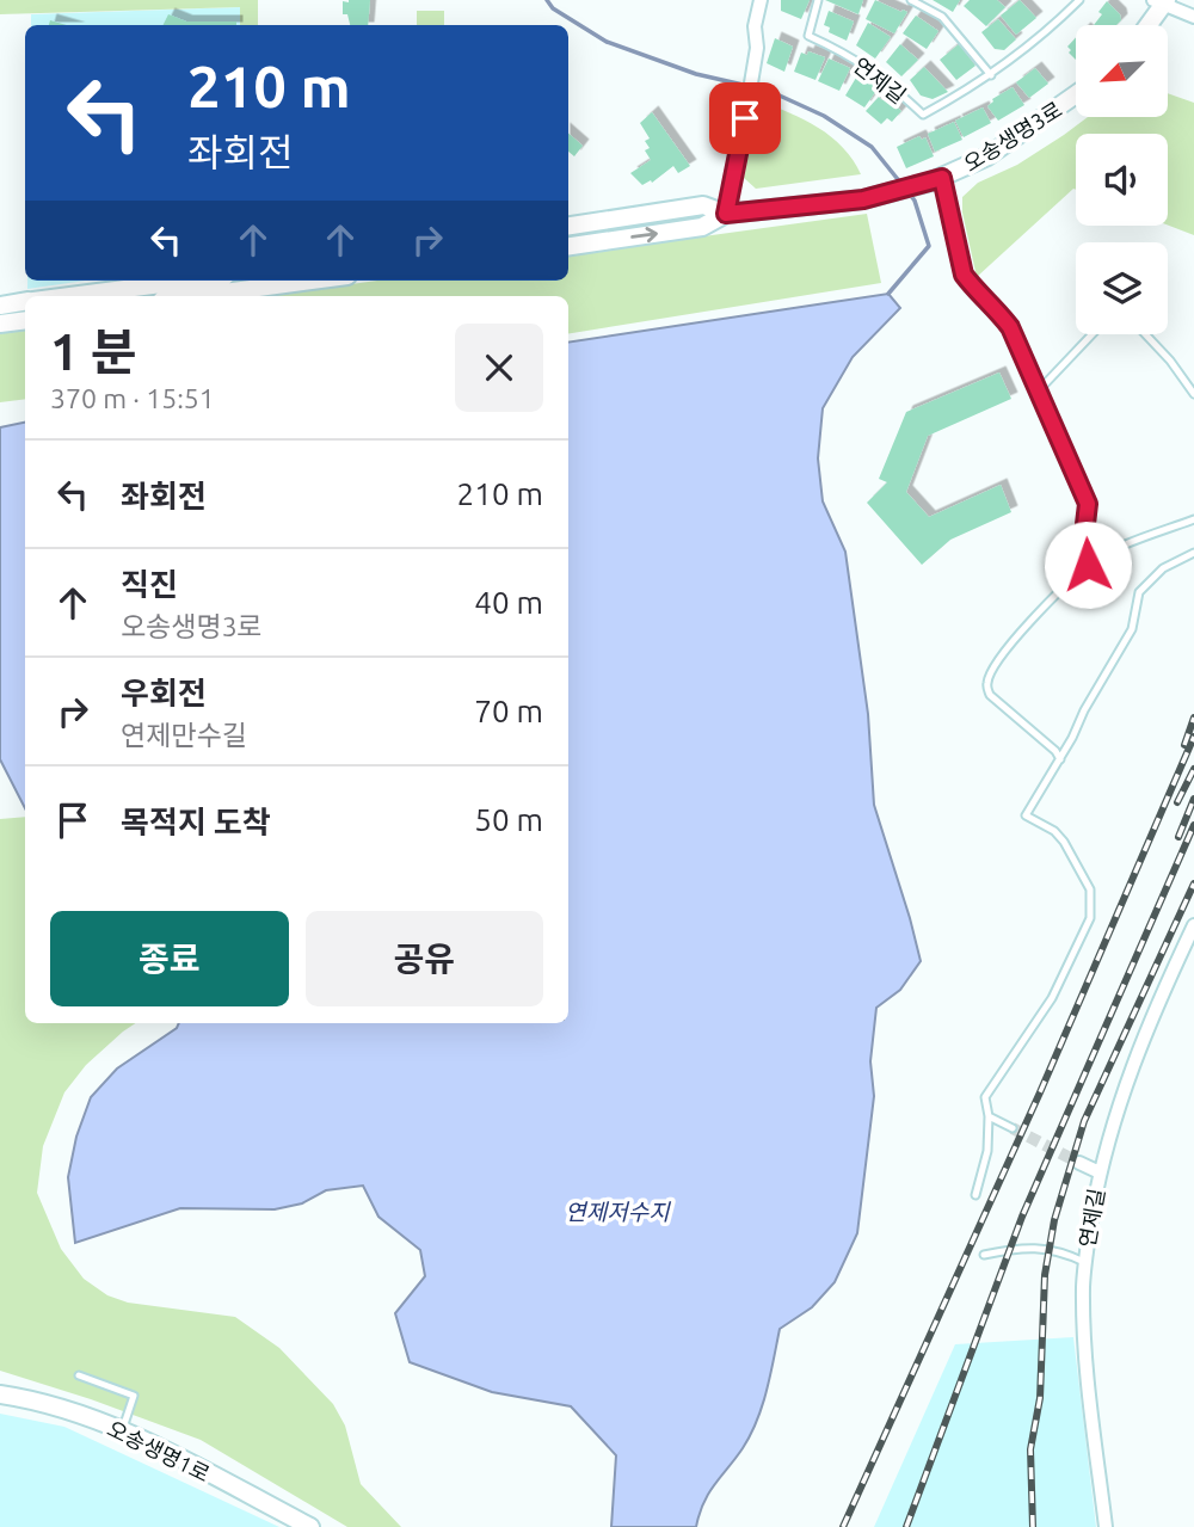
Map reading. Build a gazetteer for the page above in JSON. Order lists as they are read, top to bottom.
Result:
{
  "streets": {
    "street": ["연제길", "오송생명3로", "오송생명1로"]
  },
  "water": ["연제저수지"],
  "north": "bottom left",
  "page": {
    "turn": ["210 m", "좌회전"],
    "heading": ["1 분", "370 m · 15:51"],
    "list": [
      {
        "name": "좌회전",
        "value": "210 m"
      },
      {
        "name": "직진",
        "note": "오송생명3로",
        "value": "40 m"
      },
      {
        "name": "우회전",
        "note": "연제만수길",
        "value": "70 m"
      },
      {
        "name": "목적지 도착",
        "value": "50 m"
      }
    ],
    "buttons": ["종료", "공유"]
  }
}
